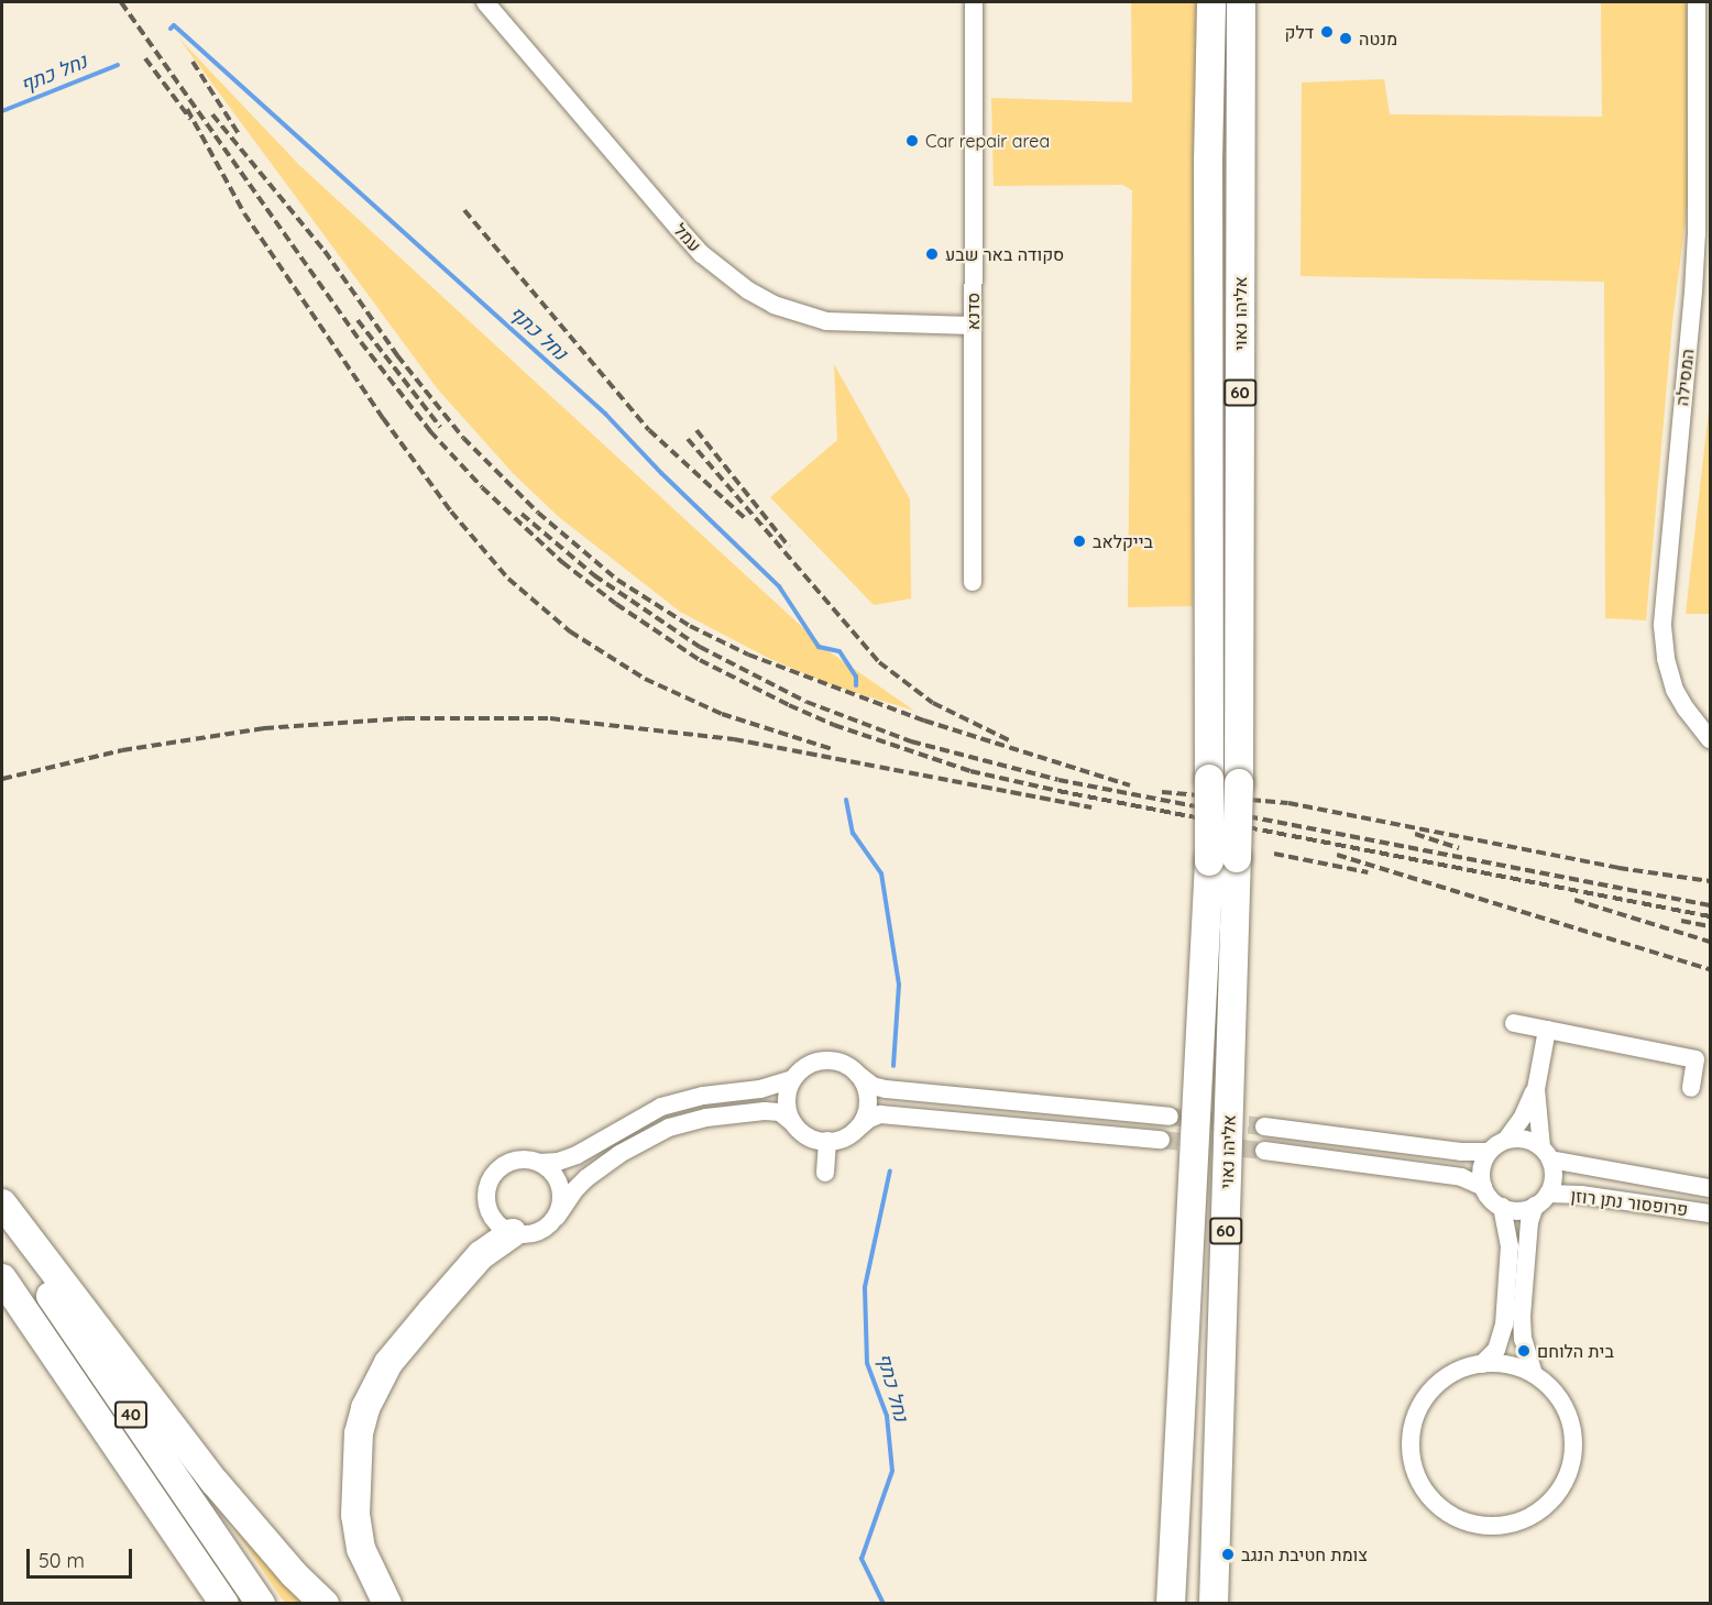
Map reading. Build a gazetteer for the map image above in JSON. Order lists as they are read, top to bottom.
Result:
{
  "streets": {
    "highway": ["אליהו נאוי", "60", "40"],
    "street": [
      "עמל",
      "סדנא",
      "המסילה",
      "פרופסור נתן רוזן"
    ]
  },
  "crossings": [
    ["עמל", "סדנא"]
  ],
  "water": ["נחל כתף"],
  "places": [
    "דלק",
    "מנטה",
    "Car repair area",
    "סקודה באר שבע",
    "בייקלאב",
    "בית הלוחם",
    "צומת חטיבת הנגב"
  ],
  "scale_bar": "50 m"
}
